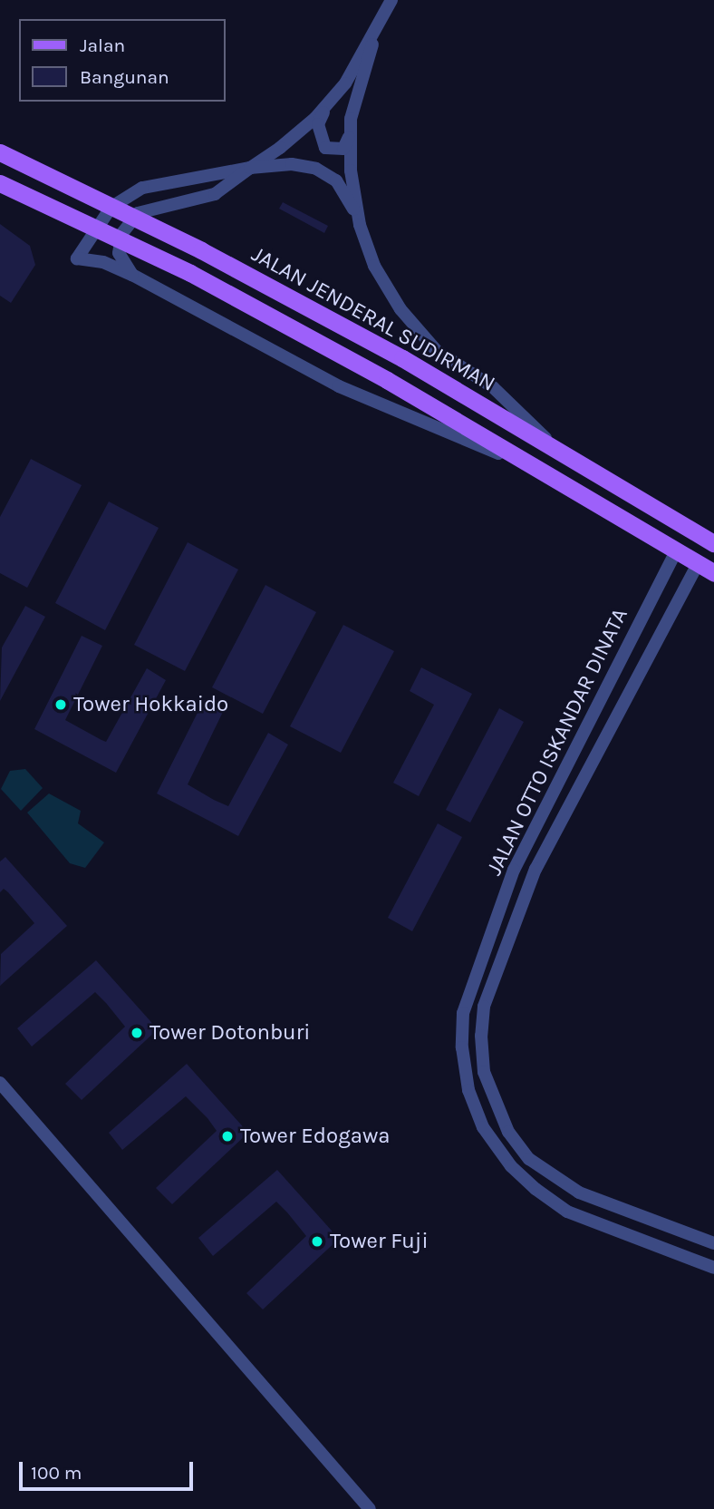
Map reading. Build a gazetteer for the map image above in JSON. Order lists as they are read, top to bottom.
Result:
{
  "streets": {
    "main road": ["JALAN JENDERAL SUDIRMAN"],
    "street": ["JALAN OTTO ISKANDAR DINATA"]
  },
  "places": [
    "Tower Hokkaido",
    "Tower Dotonburi",
    "Tower Edogawa",
    "Tower Fuji"
  ],
  "legend": ["Jalan", "Bangunan"],
  "scale_bar": "100 m"
}
